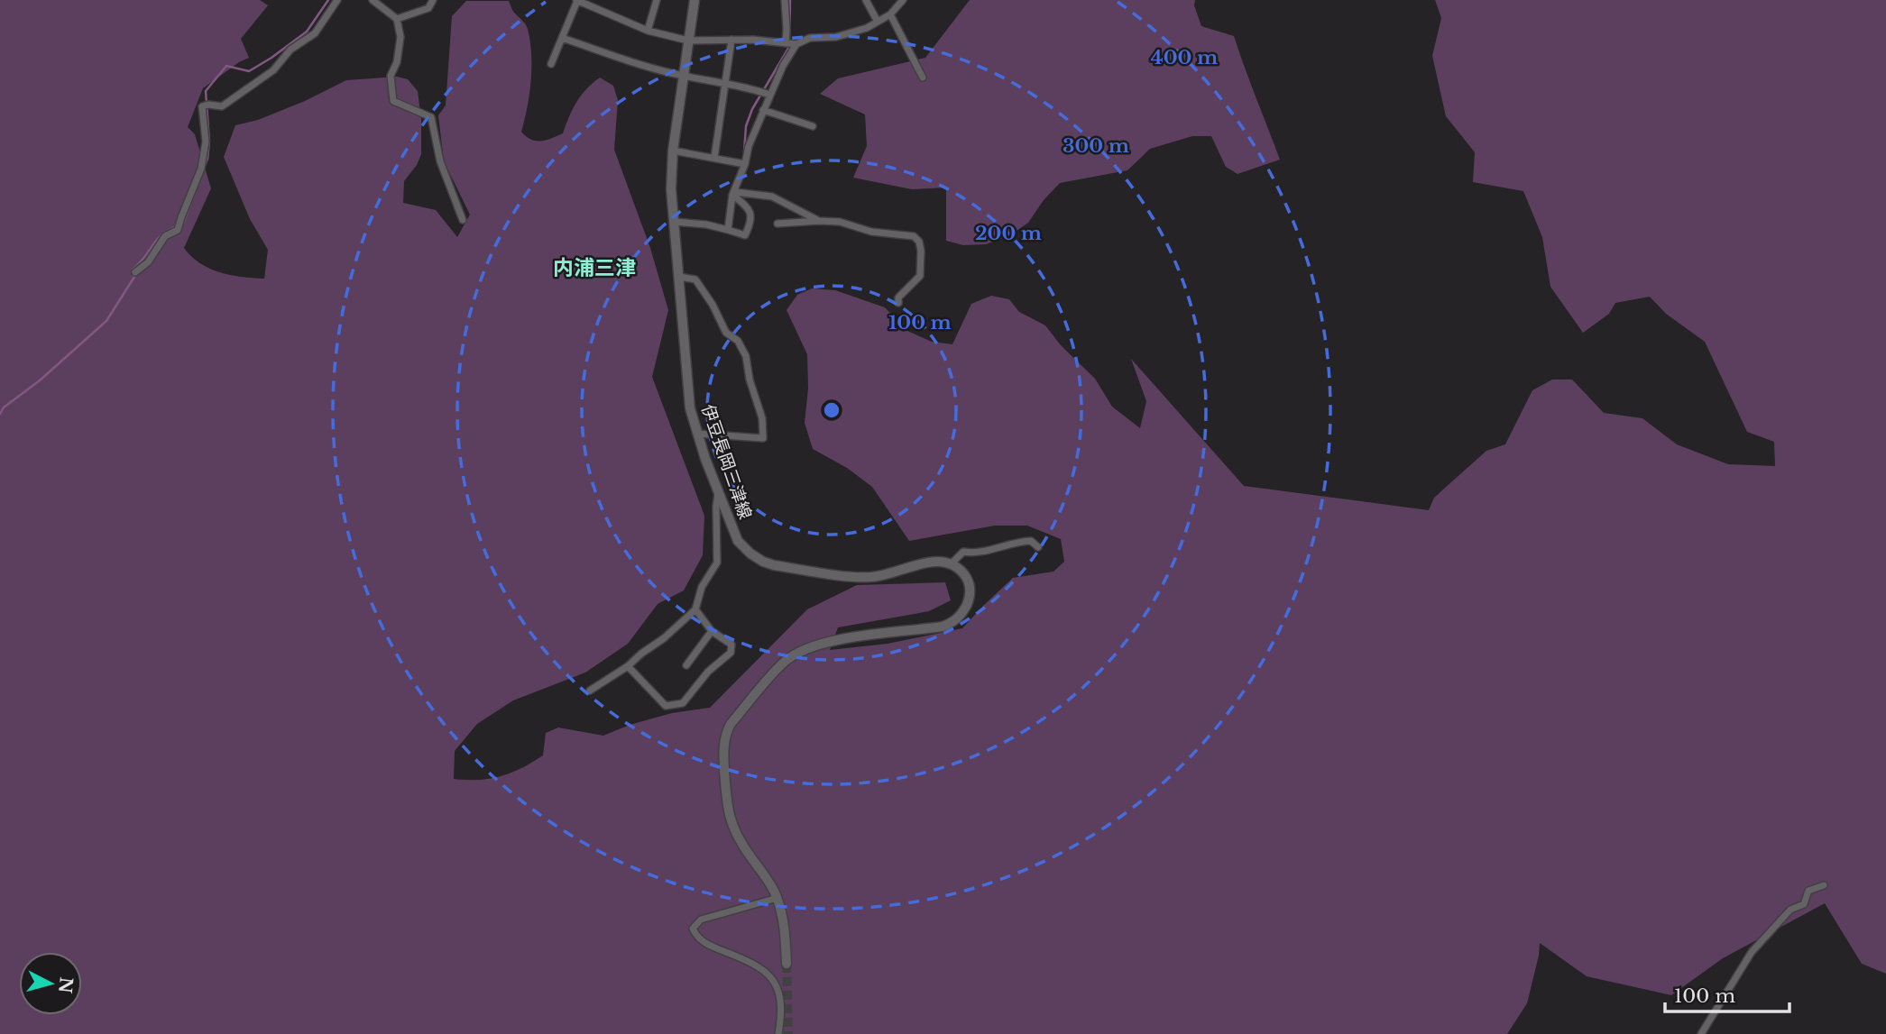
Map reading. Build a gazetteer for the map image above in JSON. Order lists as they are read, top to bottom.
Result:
{
  "streets": {
    "main road": ["伊豆長岡三津線"]
  },
  "districts": ["内浦三津"],
  "scale_bar": "100 m",
  "north": "right",
  "rings": [
    "400 m",
    "300 m",
    "200 m",
    "100 m"
  ]
}
